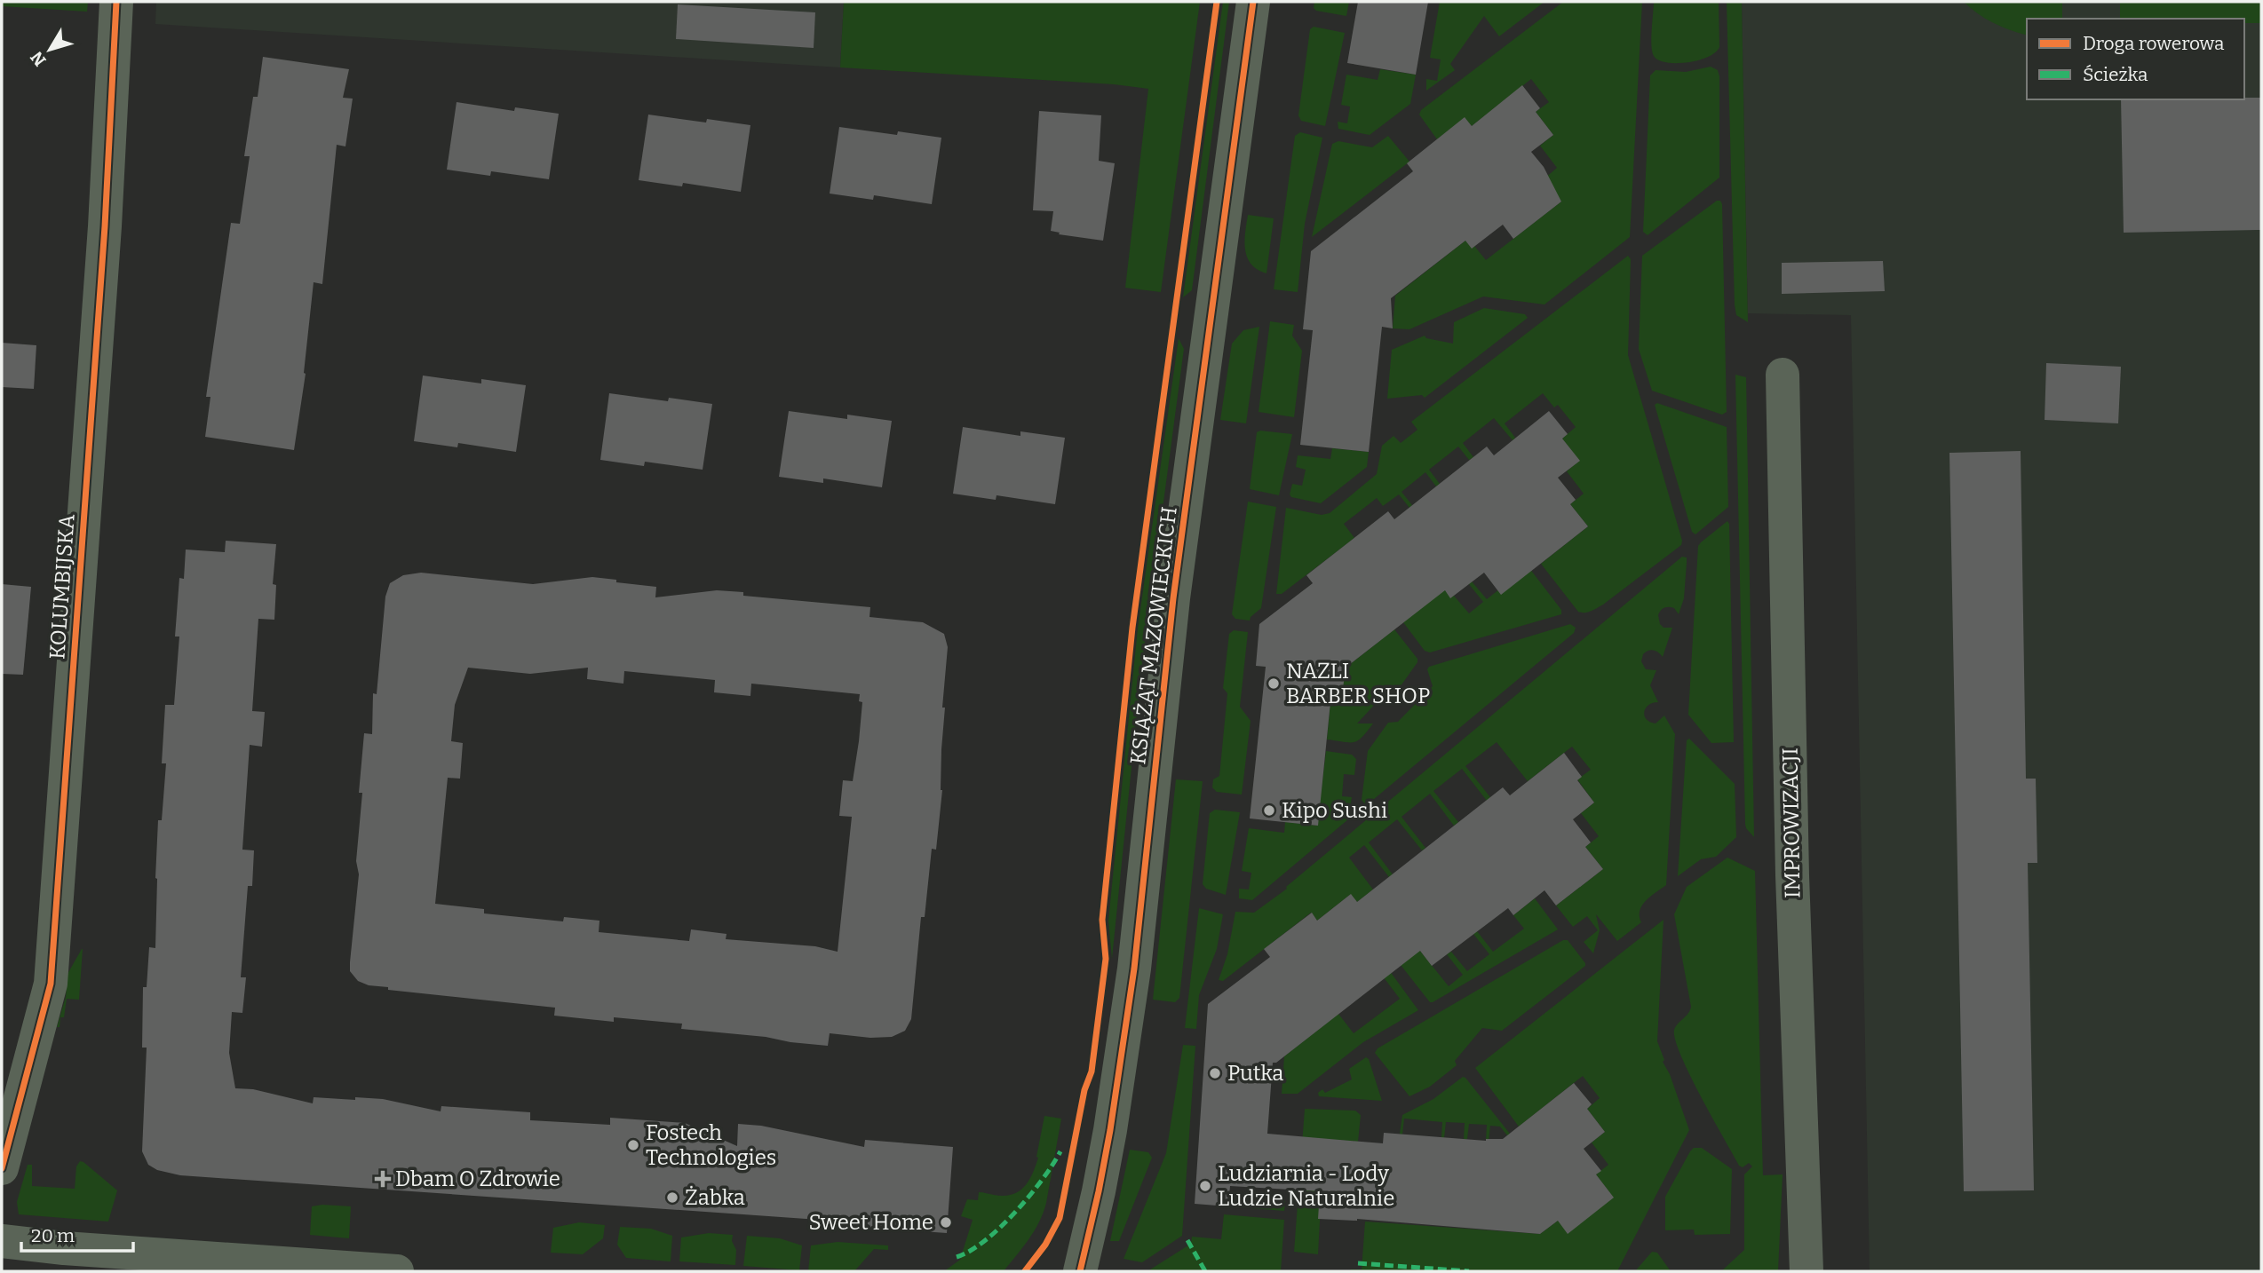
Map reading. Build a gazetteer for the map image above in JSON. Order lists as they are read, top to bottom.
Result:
{
  "streets": {
    "street": ["KOLUMBIJSKA", "KSIĄŻĄT MAZOWIECKICH", "IMPROWIZACJI"]
  },
  "places": {
    "other": [
      "NAZLI BARBER SHOP",
      "Kipo Sushi",
      "Putka",
      "Fostech Technologies",
      "Ludziarnia - Lody Ludzie Naturalnie",
      "Żabka",
      "Sweet Home"
    ],
    "health": ["Dbam O Zdrowie"]
  },
  "legend": ["Droga rowerowa", "Ścieżka"],
  "scale_bar": "20 m",
  "north": "bottom left"
}
